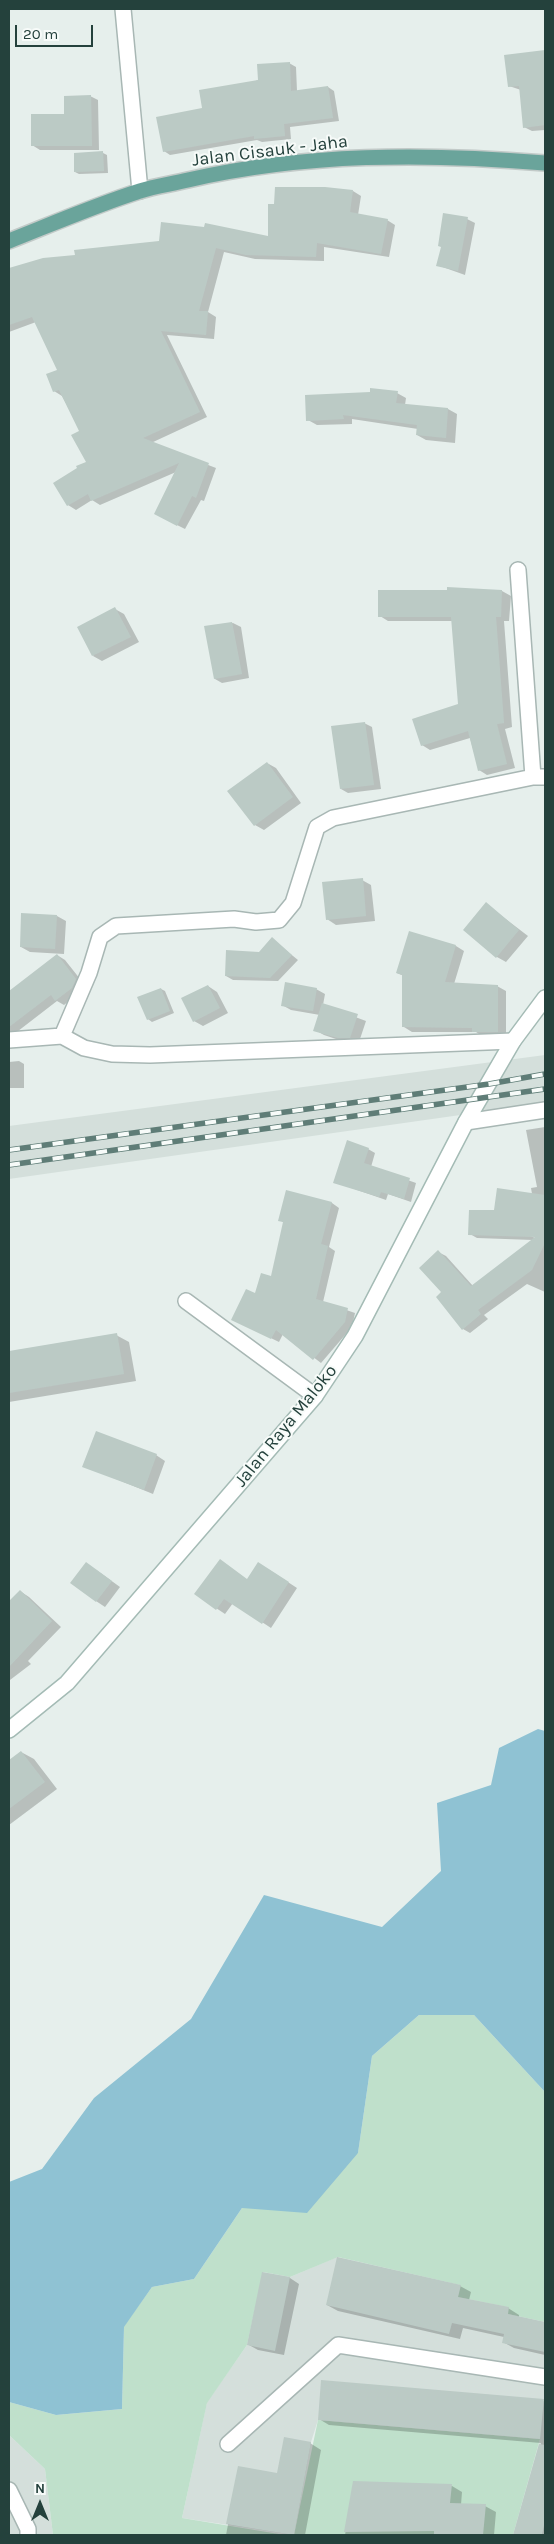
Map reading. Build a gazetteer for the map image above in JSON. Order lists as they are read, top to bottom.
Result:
{
  "streets": {
    "main road": ["Jalan Cisauk - Jaha"],
    "street": ["Jalan Raya Maloko"]
  },
  "scale_bar": "20 m",
  "north": "top"
}
